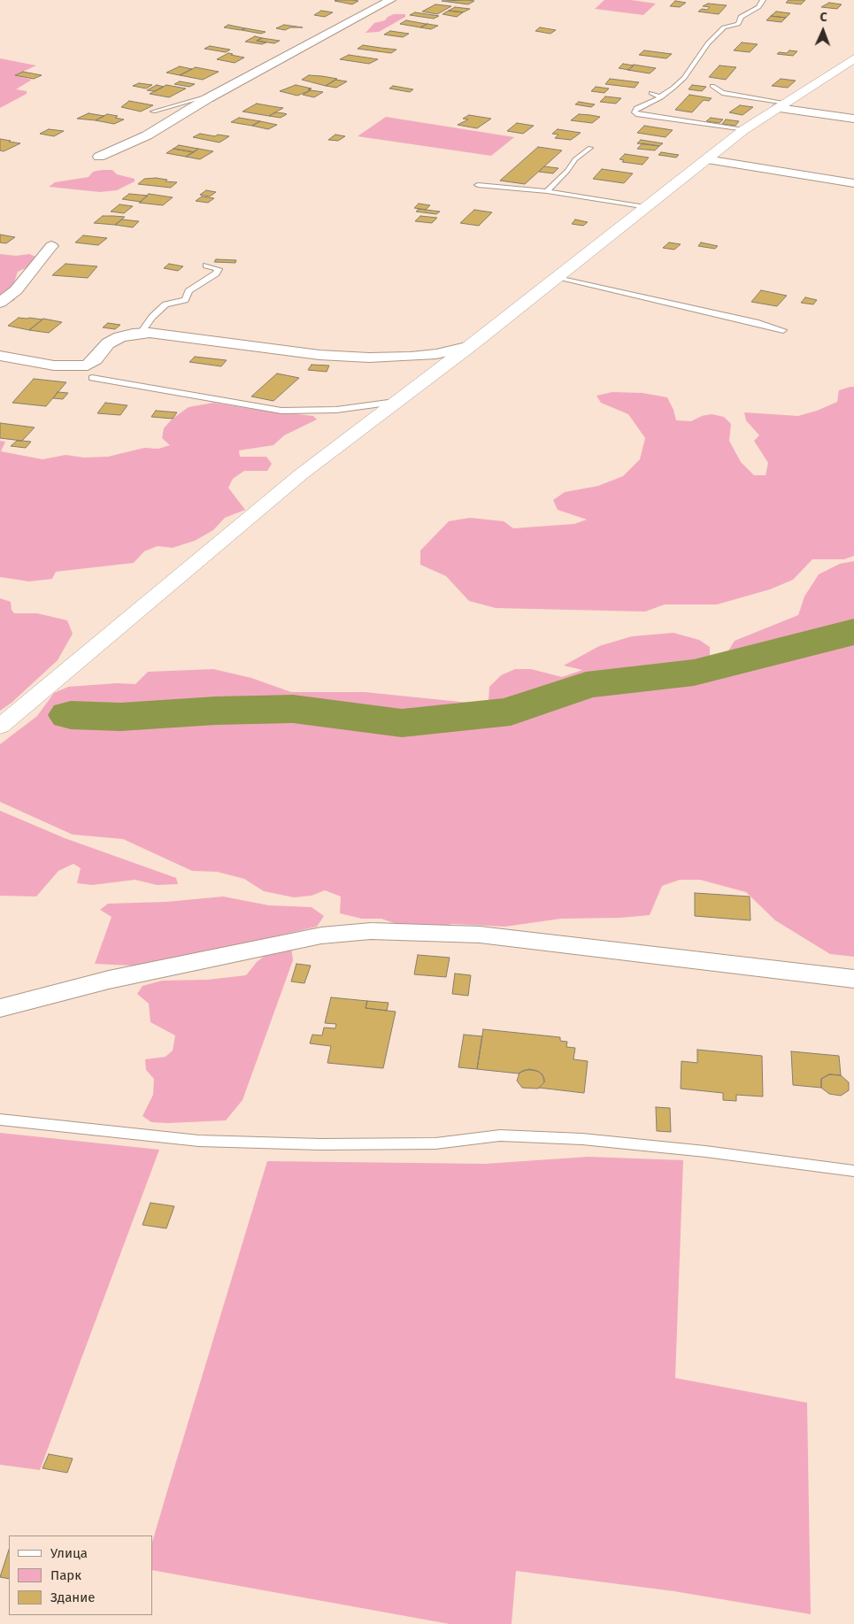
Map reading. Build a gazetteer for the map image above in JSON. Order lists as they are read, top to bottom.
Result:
{
  "legend": ["Улица", "Парк", "Здание"],
  "north": "top"
}
